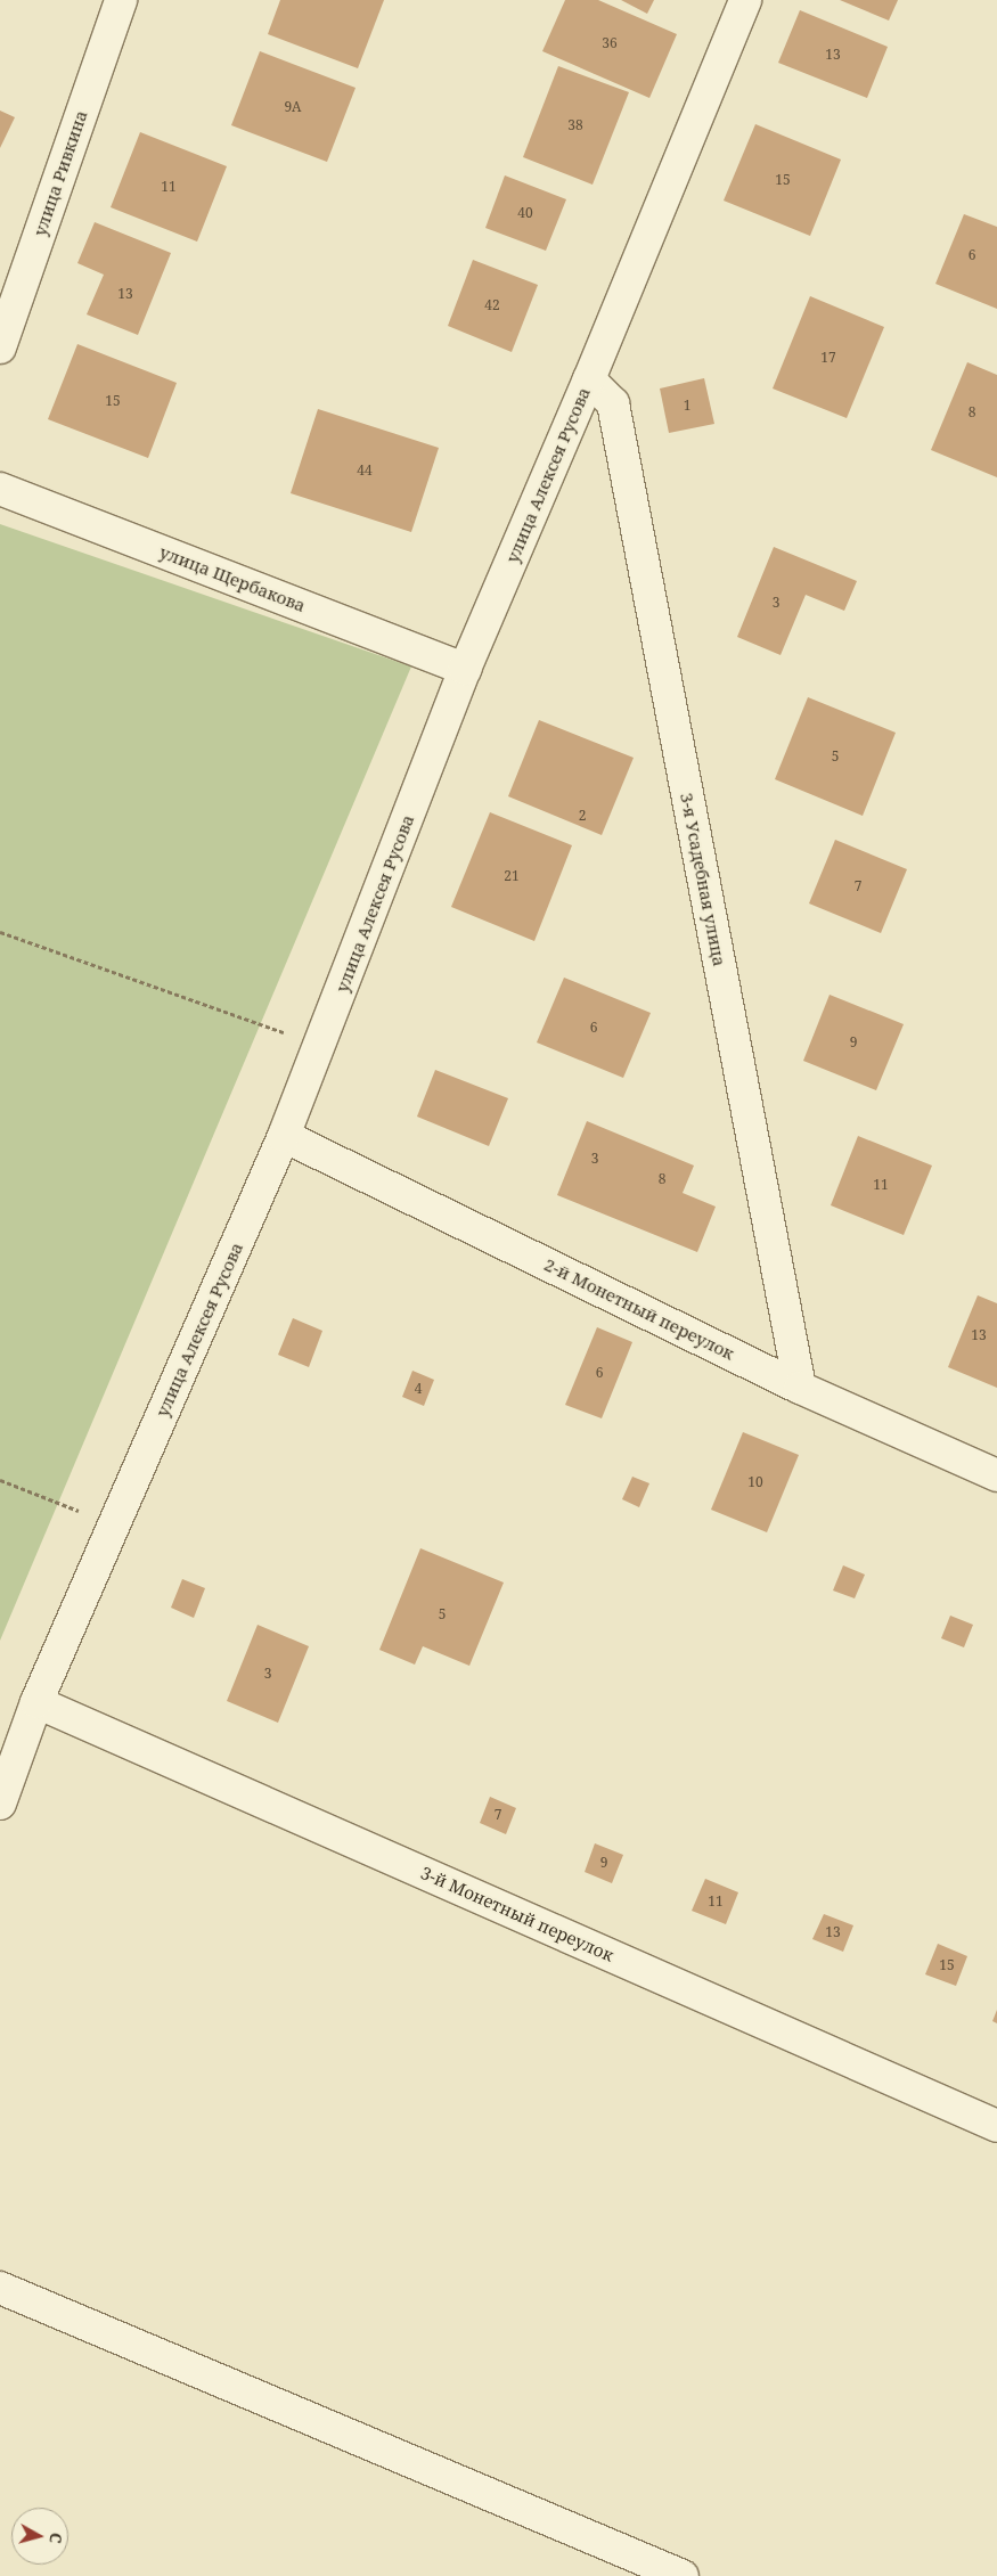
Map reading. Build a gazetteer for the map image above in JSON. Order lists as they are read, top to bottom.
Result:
{
  "streets": {
    "street": [
      "улица Ривкина",
      "улица Алексея Русова",
      "улица Щербакова",
      "3-я Усадебная улица",
      "2-й Монетный переулок",
      "3-й Монетный переулок"
    ]
  },
  "crossings": [
    ["улица Алексея Русова", "улица Щербакова"],
    ["улица Алексея Русова", "3-я Усадебная улица"],
    ["улица Алексея Русова", "2-й Монетный переулок"],
    ["улица Алексея Русова", "3-й Монетный переулок"],
    ["3-я Усадебная улица", "2-й Монетный переулок"]
  ],
  "house_numbers": [
    "36",
    "13",
    "9А",
    "38",
    "15",
    "11",
    "40",
    "6",
    "13",
    "42",
    "17",
    "15",
    "1",
    "8",
    "44",
    "3",
    "5",
    "2",
    "21",
    "7",
    "6",
    "9",
    "3",
    "8",
    "11",
    "13",
    "6",
    "4",
    "10",
    "5",
    "3",
    "7",
    "9",
    "11",
    "13",
    "15"
  ],
  "north": "right"
}
